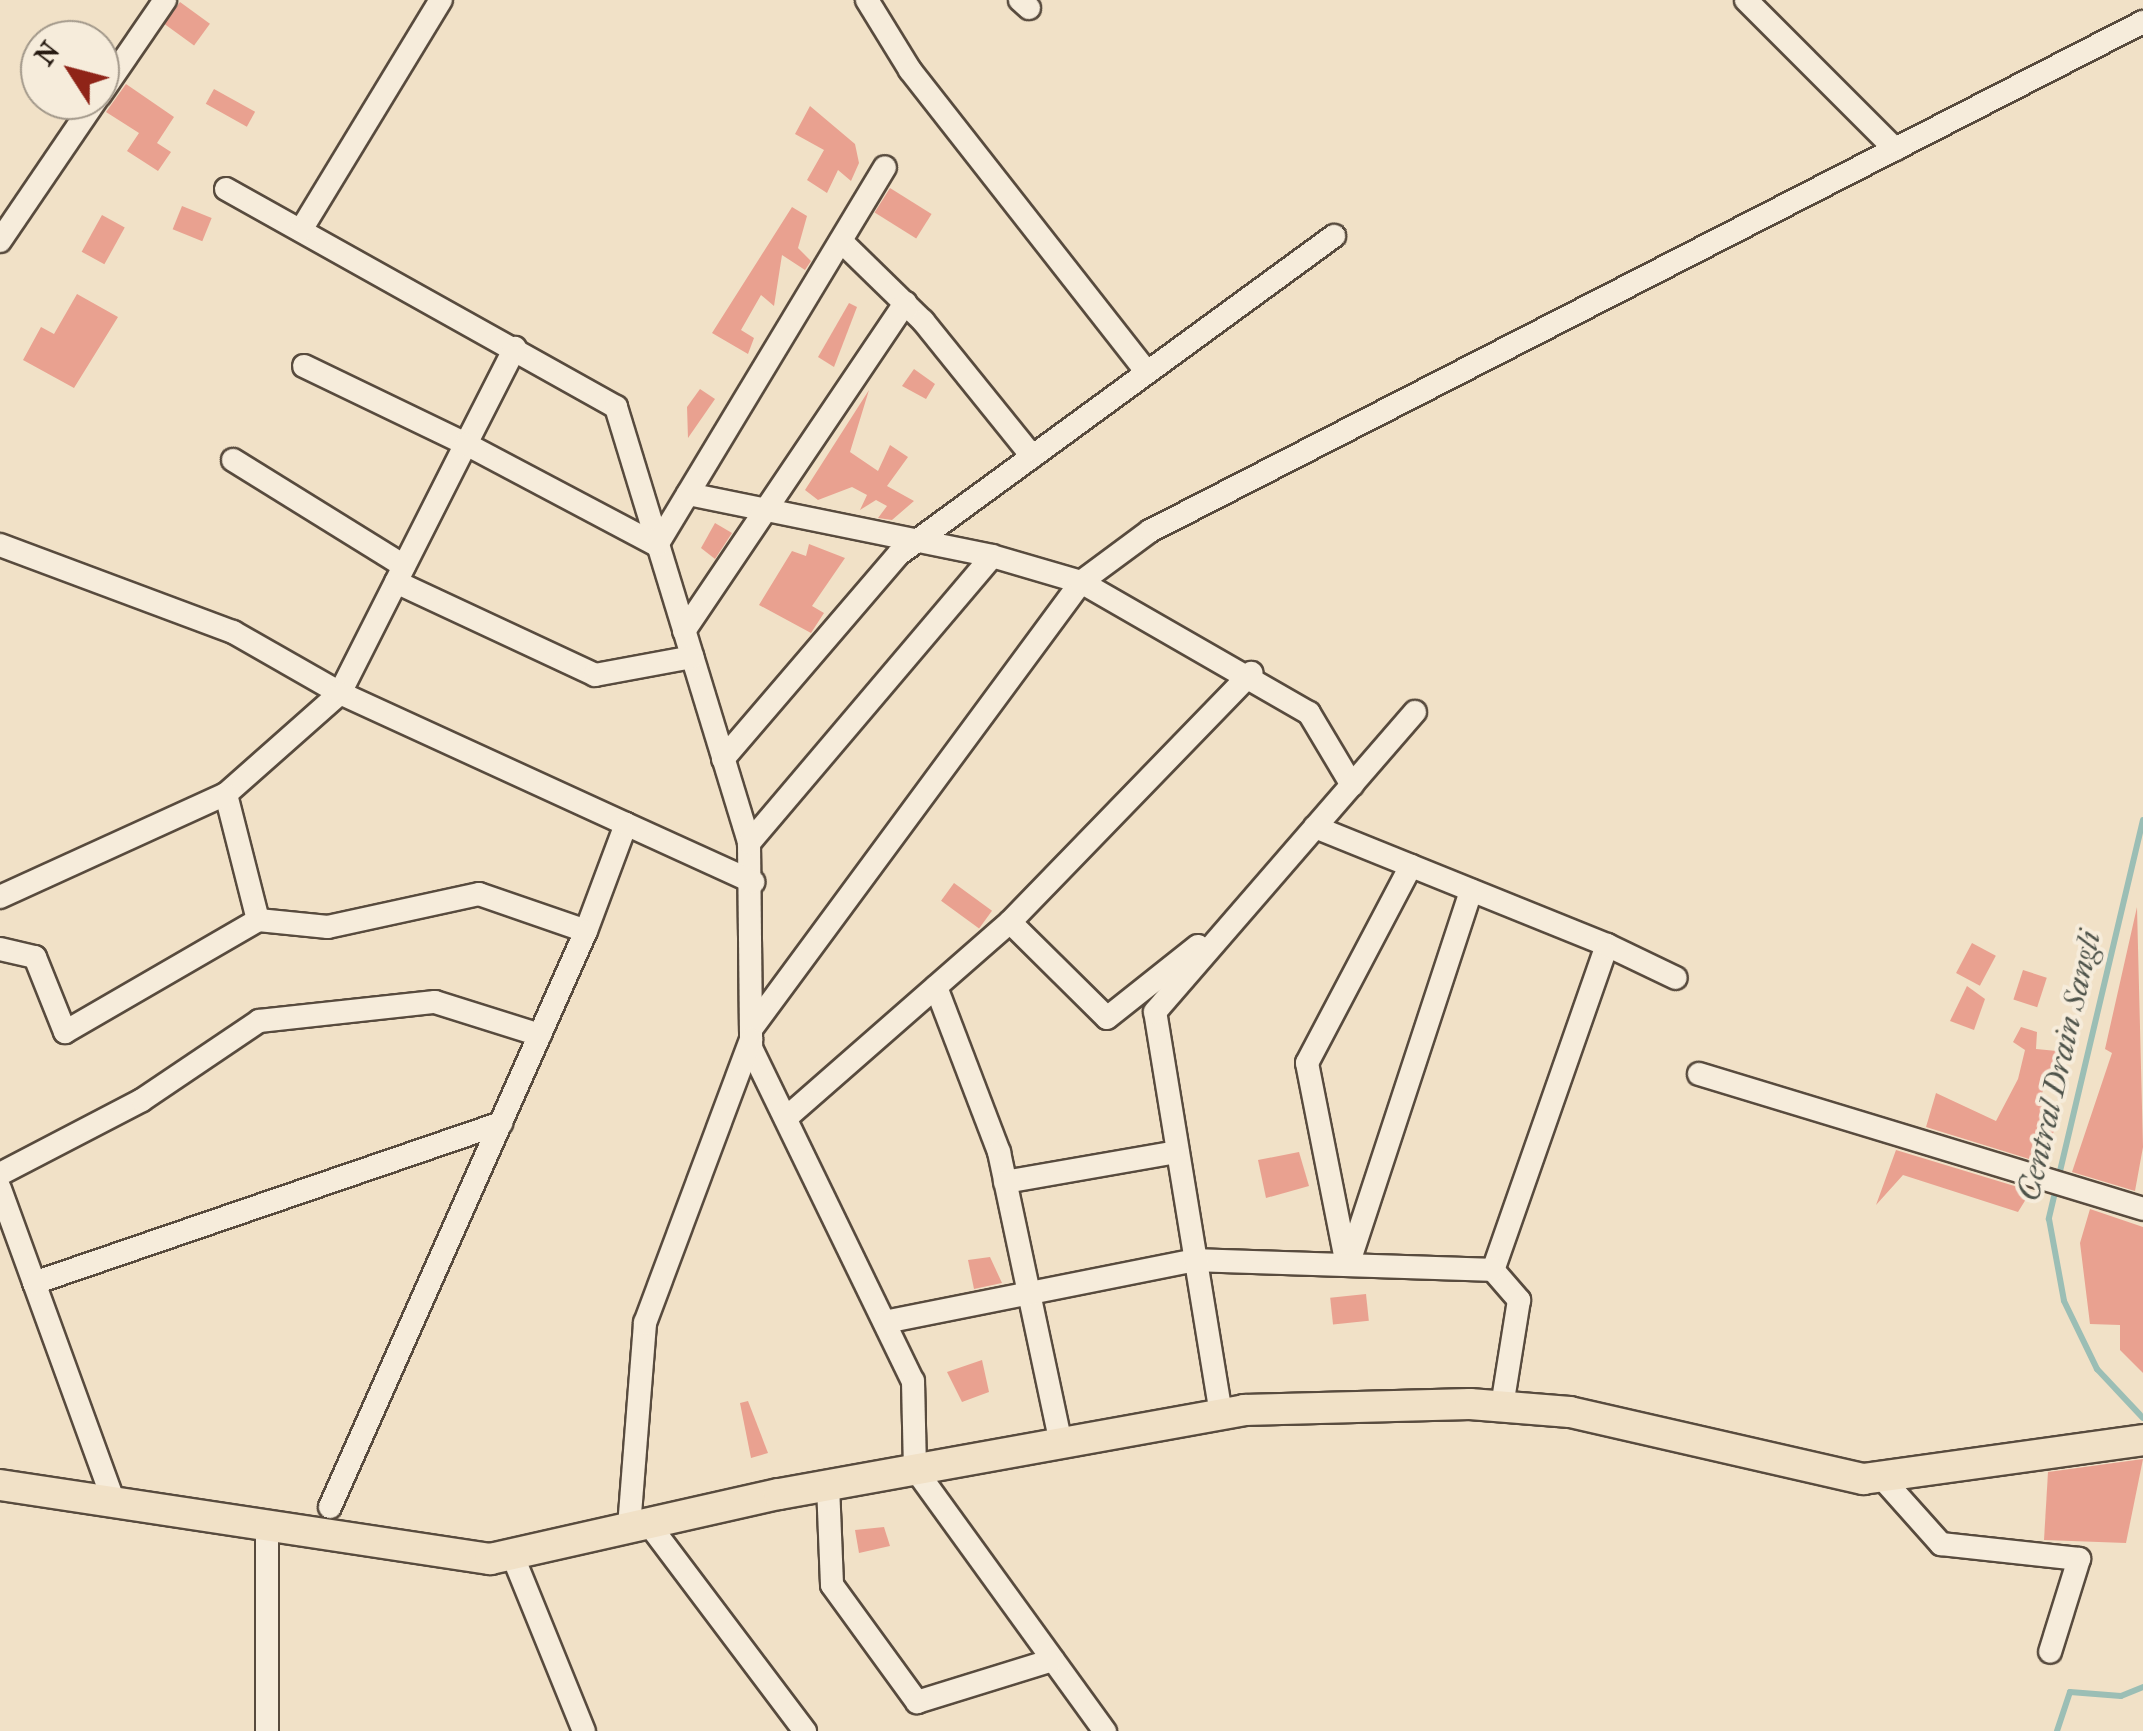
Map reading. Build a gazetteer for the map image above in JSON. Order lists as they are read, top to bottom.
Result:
{
  "water": ["Central Drain Sangli"],
  "north": "top left"
}
